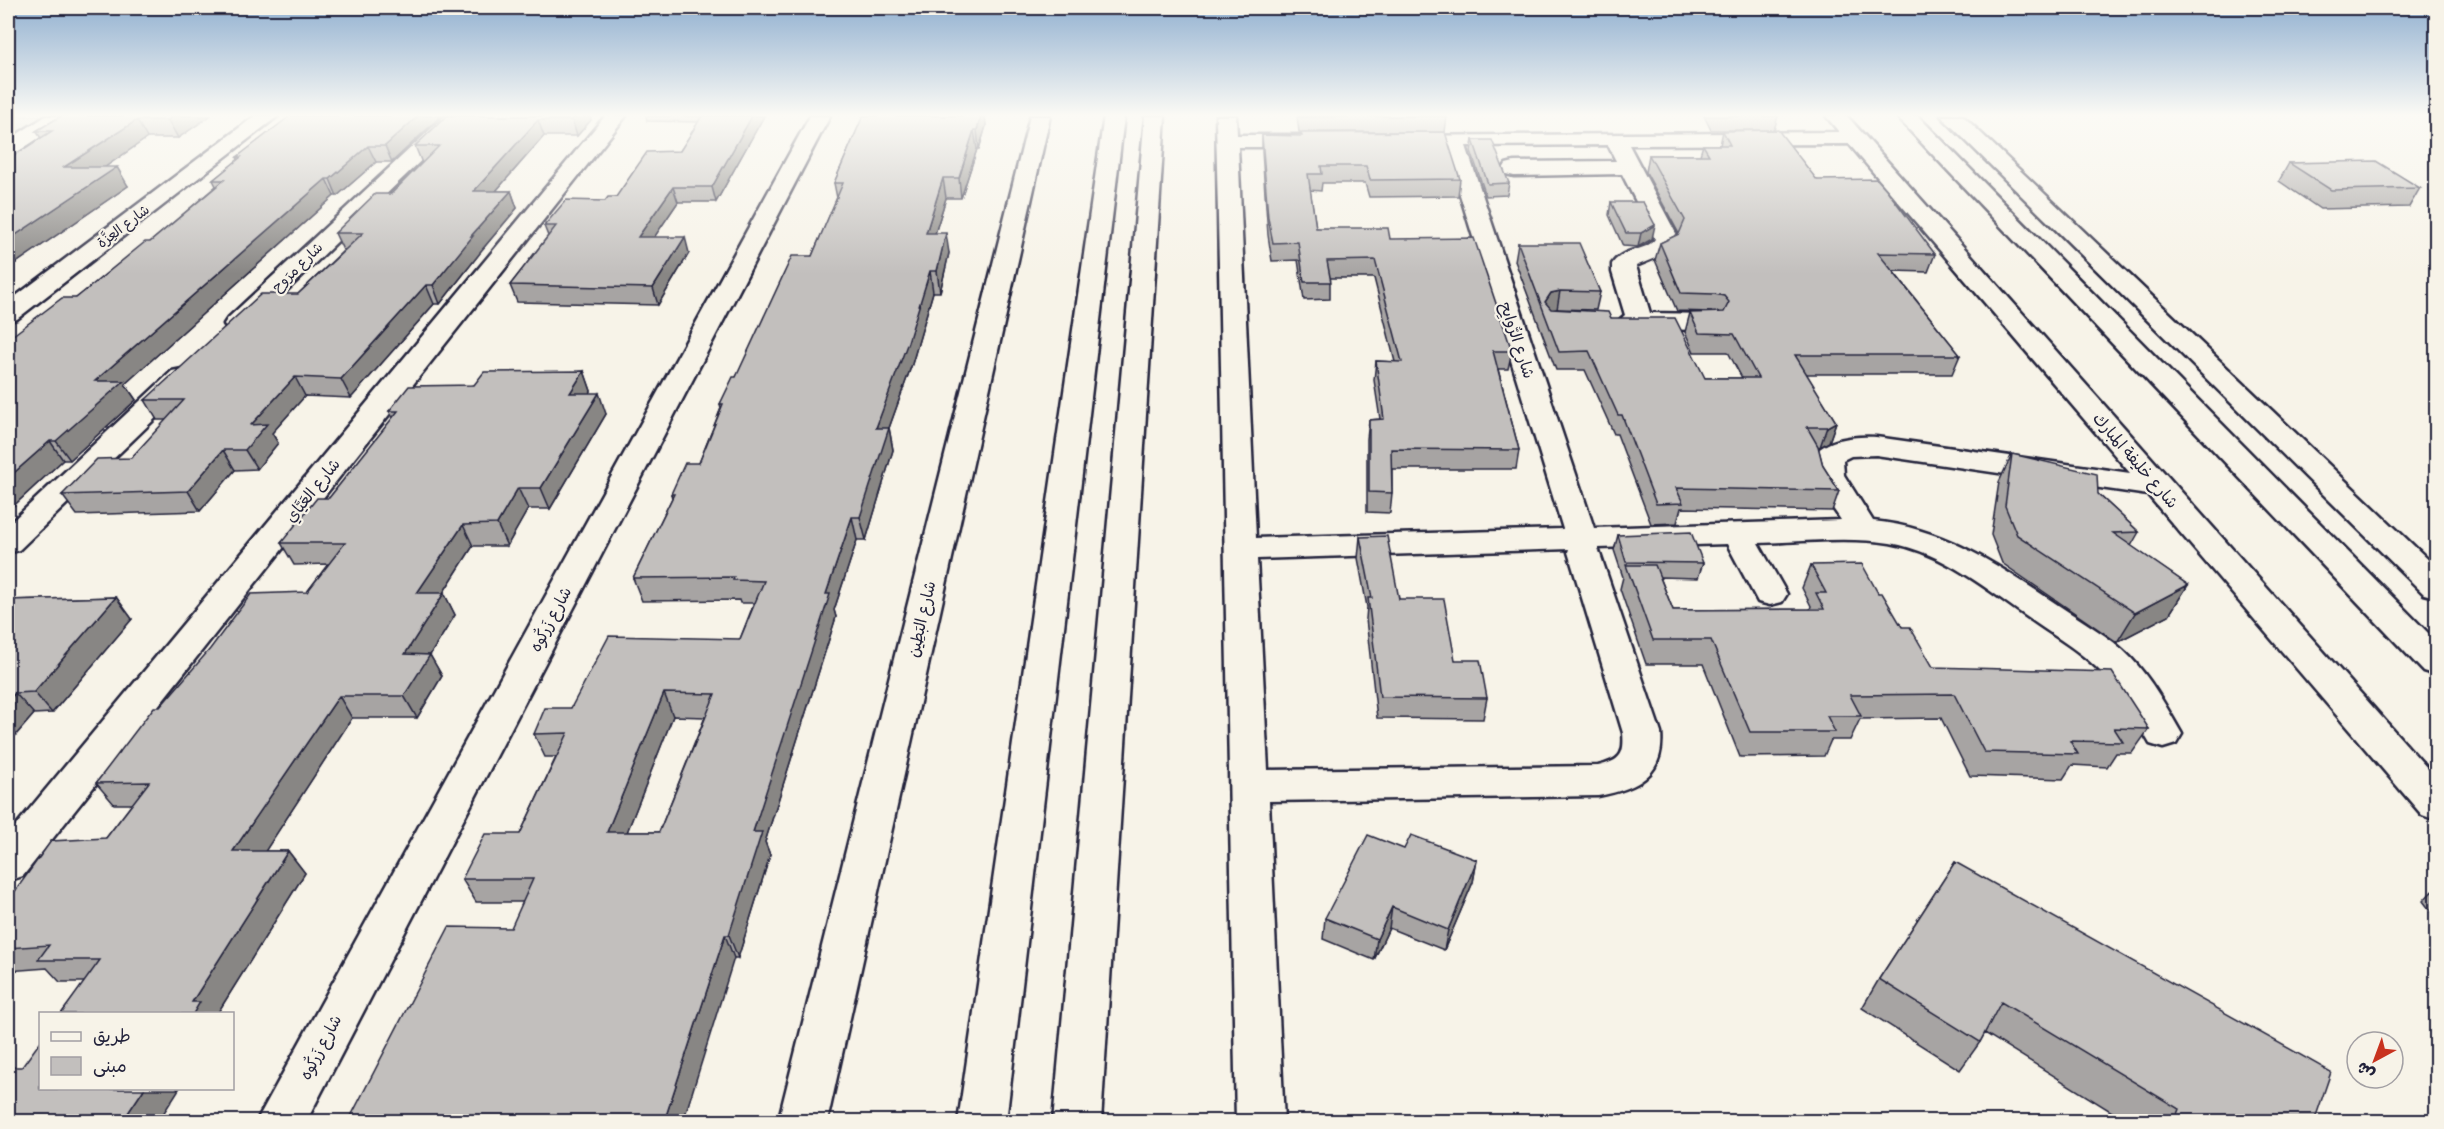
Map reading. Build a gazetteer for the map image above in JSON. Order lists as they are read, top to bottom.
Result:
{
  "streets": {
    "street": [
      "شارع العِزَّة",
      "شارع مرَوح",
      "شارع الرُّوايِح",
      "شارع خليفة المبارك",
      "شارع العَيَّاي",
      "شارع زَركُوه",
      "شارع البَطِين"
    ]
  },
  "legend": ["طريق", "مبنى"],
  "north": "bottom left"
}
